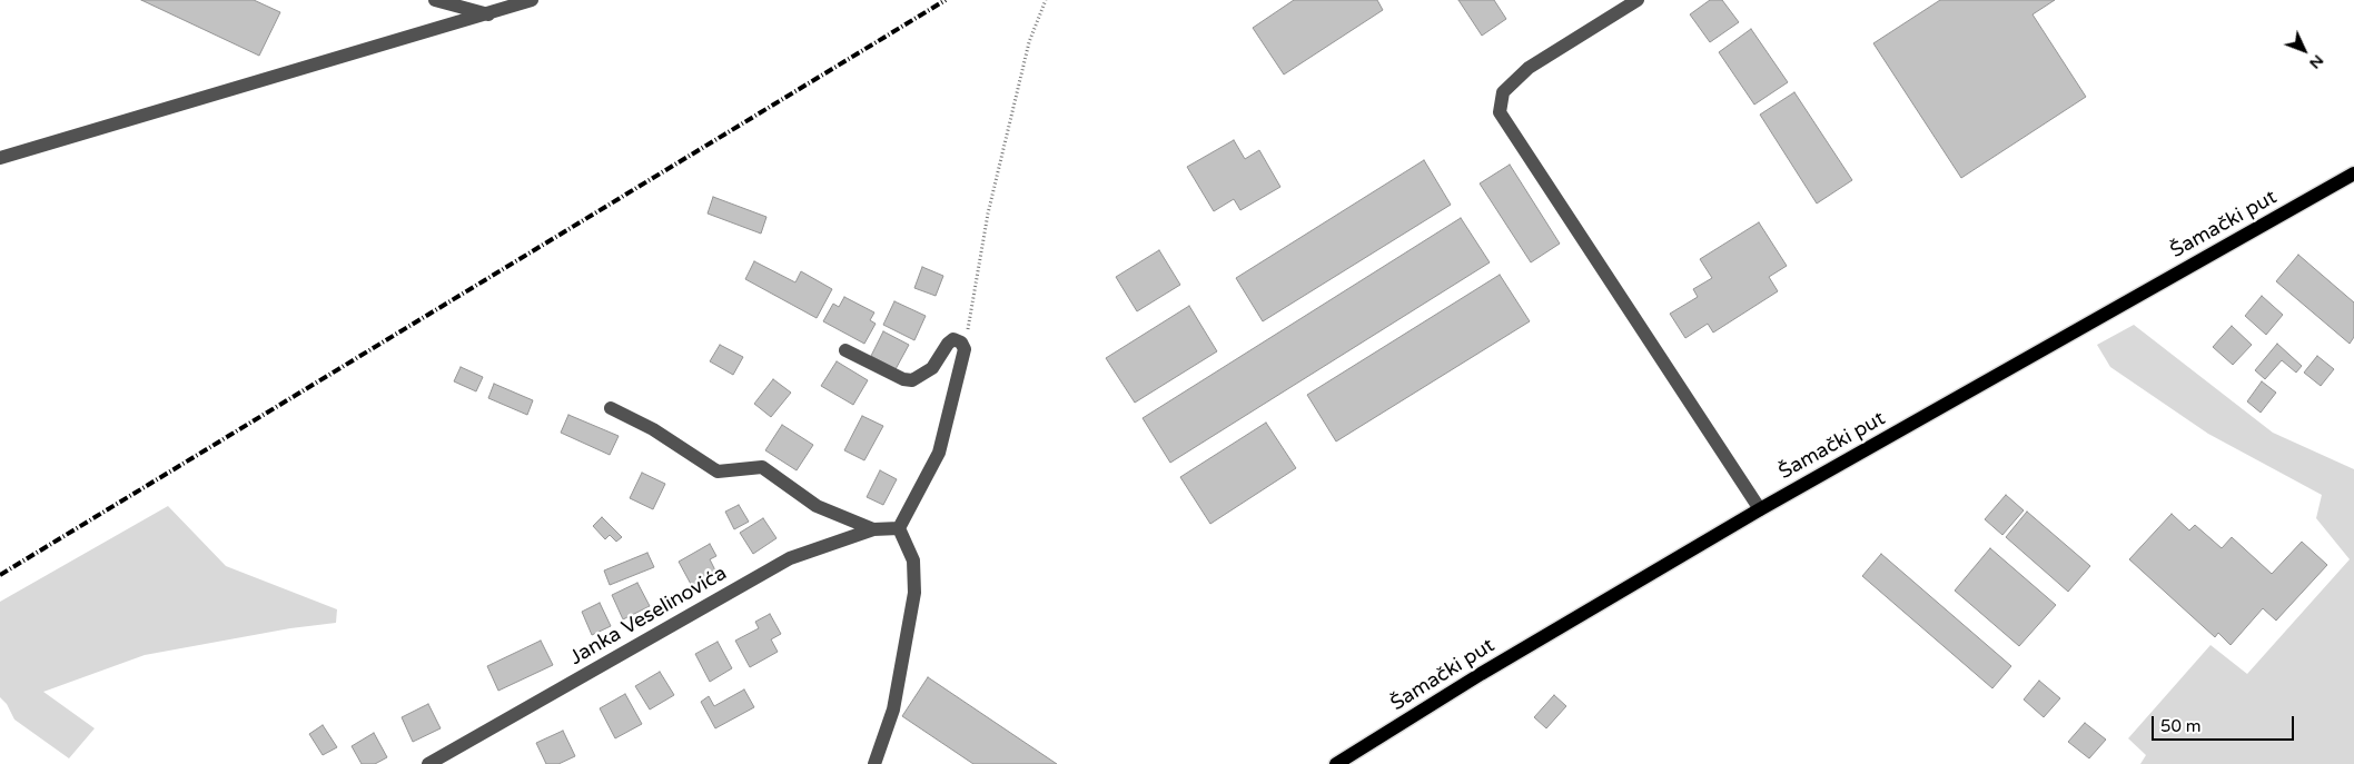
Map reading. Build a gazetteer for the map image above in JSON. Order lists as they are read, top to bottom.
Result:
{
  "streets": {
    "main road": ["Šamački put"],
    "street": ["Janka Veselinovića"]
  },
  "scale_bar": "50 m",
  "north": "bottom right"
}
